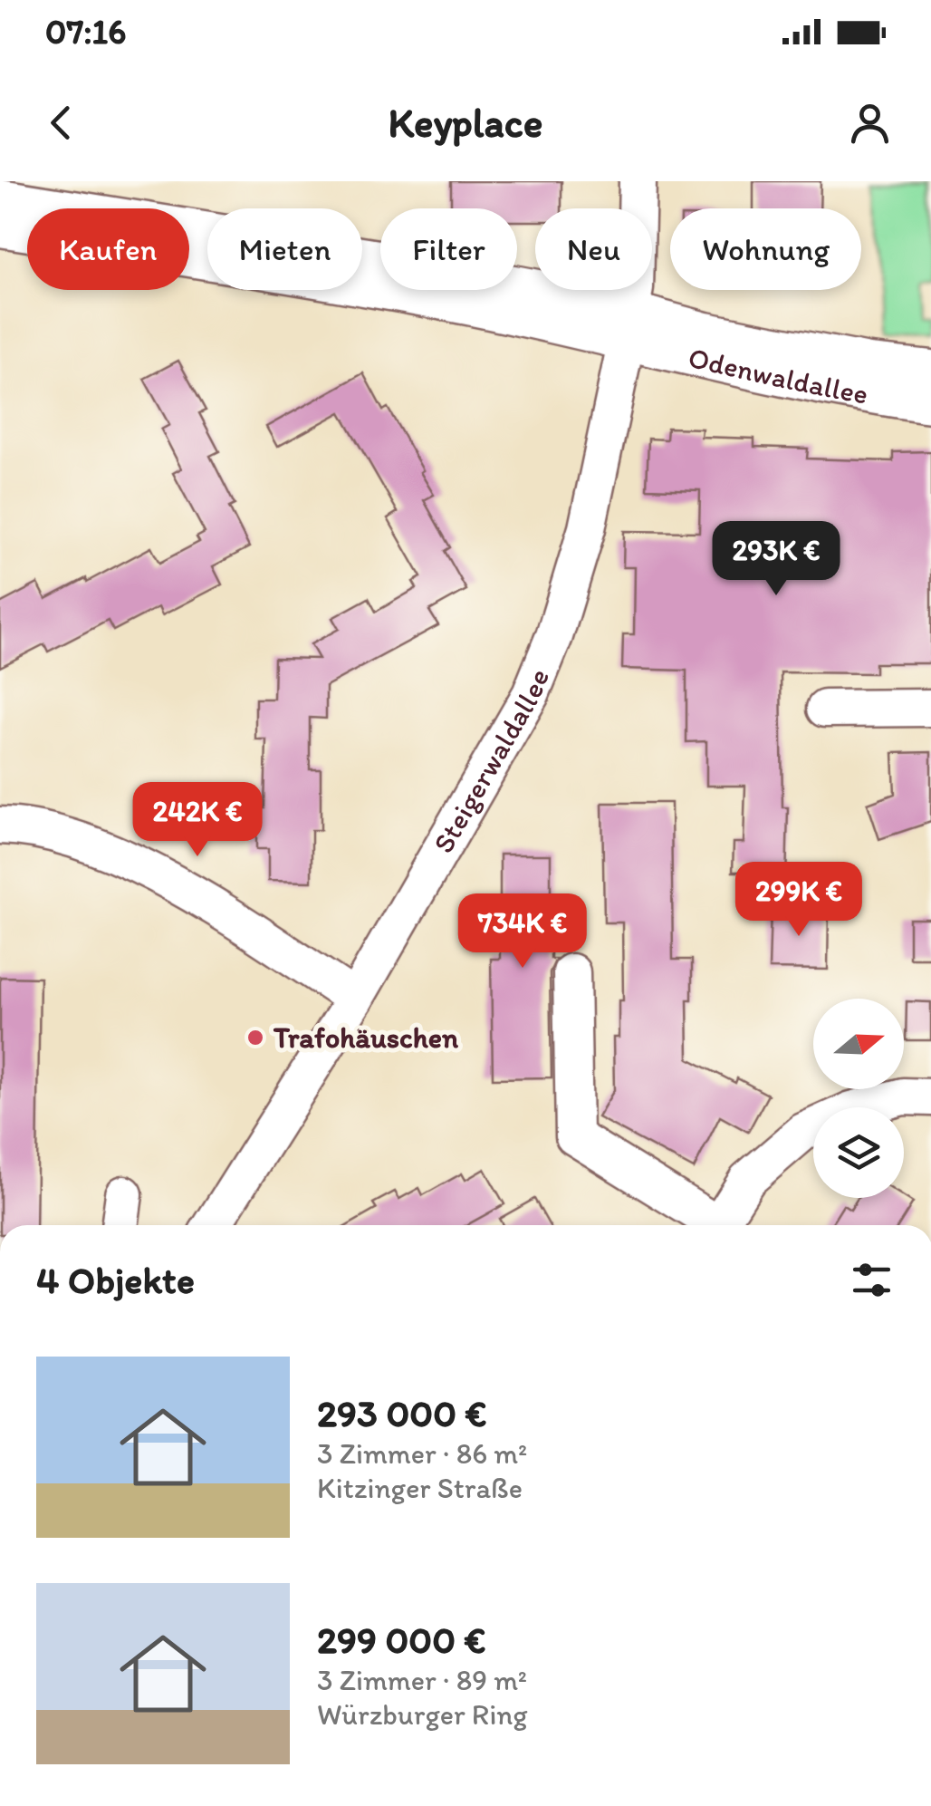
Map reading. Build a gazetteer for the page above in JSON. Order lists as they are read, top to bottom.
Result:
{
  "streets": {
    "street": ["Odenwaldallee", "Steigerwaldallee"]
  },
  "crossings": [
    ["Odenwaldallee", "Steigerwaldallee"]
  ],
  "places": ["Trafohäuschen"],
  "north": "right",
  "page": {
    "status": "07:16",
    "header": "Keyplace",
    "chip": [
      "Kaufen",
      "Mieten",
      "Filter",
      "Neu",
      "Wohnung"
    ],
    "price": [
      "293K €",
      "242K €",
      "299K €",
      "734K €"
    ],
    "heading": "4 Objekte",
    "list": [
      {
        "name": "293 000 €",
        "note": "3 Zimmer · 86 m² · Kitzinger Straße"
      },
      {
        "name": "299 000 €",
        "note": "3 Zimmer · 89 m² · Würzburger Ring"
      }
    ]
  }
}
